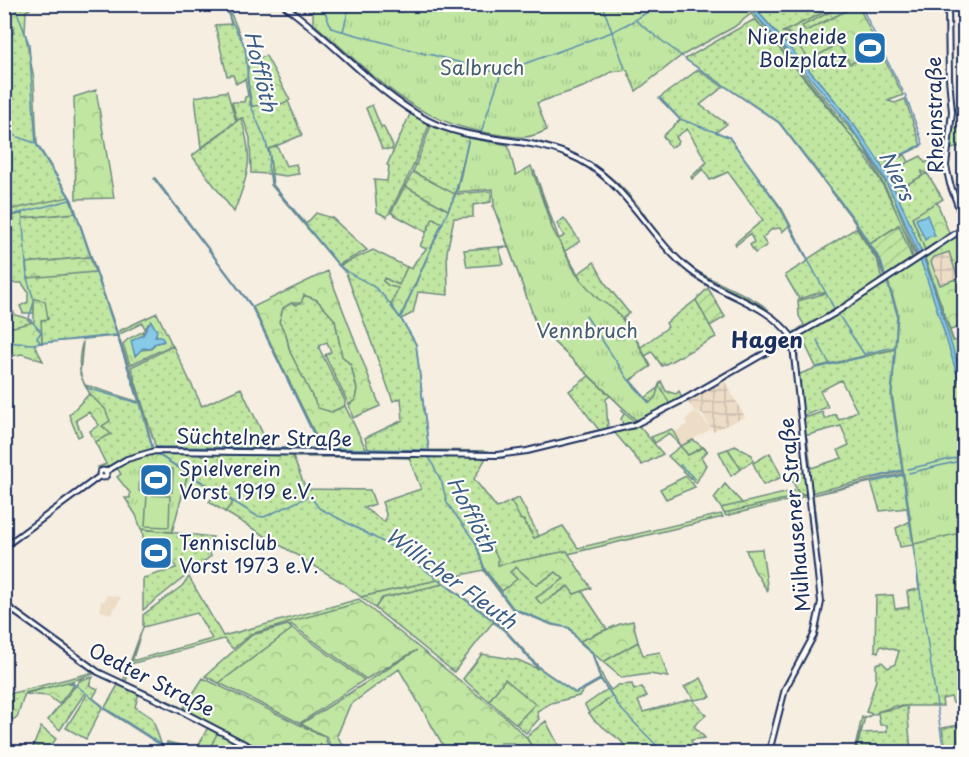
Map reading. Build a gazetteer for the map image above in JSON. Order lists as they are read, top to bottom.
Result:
{
  "streets": {
    "main road": [
      "Rheinstraße",
      "Süchtelner Straße",
      "Mülhausener Straße",
      "Oedter Straße"
    ]
  },
  "crossings": [
    ["Süchtelner Straße", "Mülhausener Straße"]
  ],
  "districts": ["Hagen"],
  "water": ["Hofflöth", "Niers", "Willicher Fleuth"],
  "parks": ["Salbruch", "Vennbruch"],
  "places": {
    "sports": ["Niersheide Bolzplatz", "Spielverein Vorst 1919 e.V.", "Tennisclub Vorst 1973 e.V."]
  }
}
